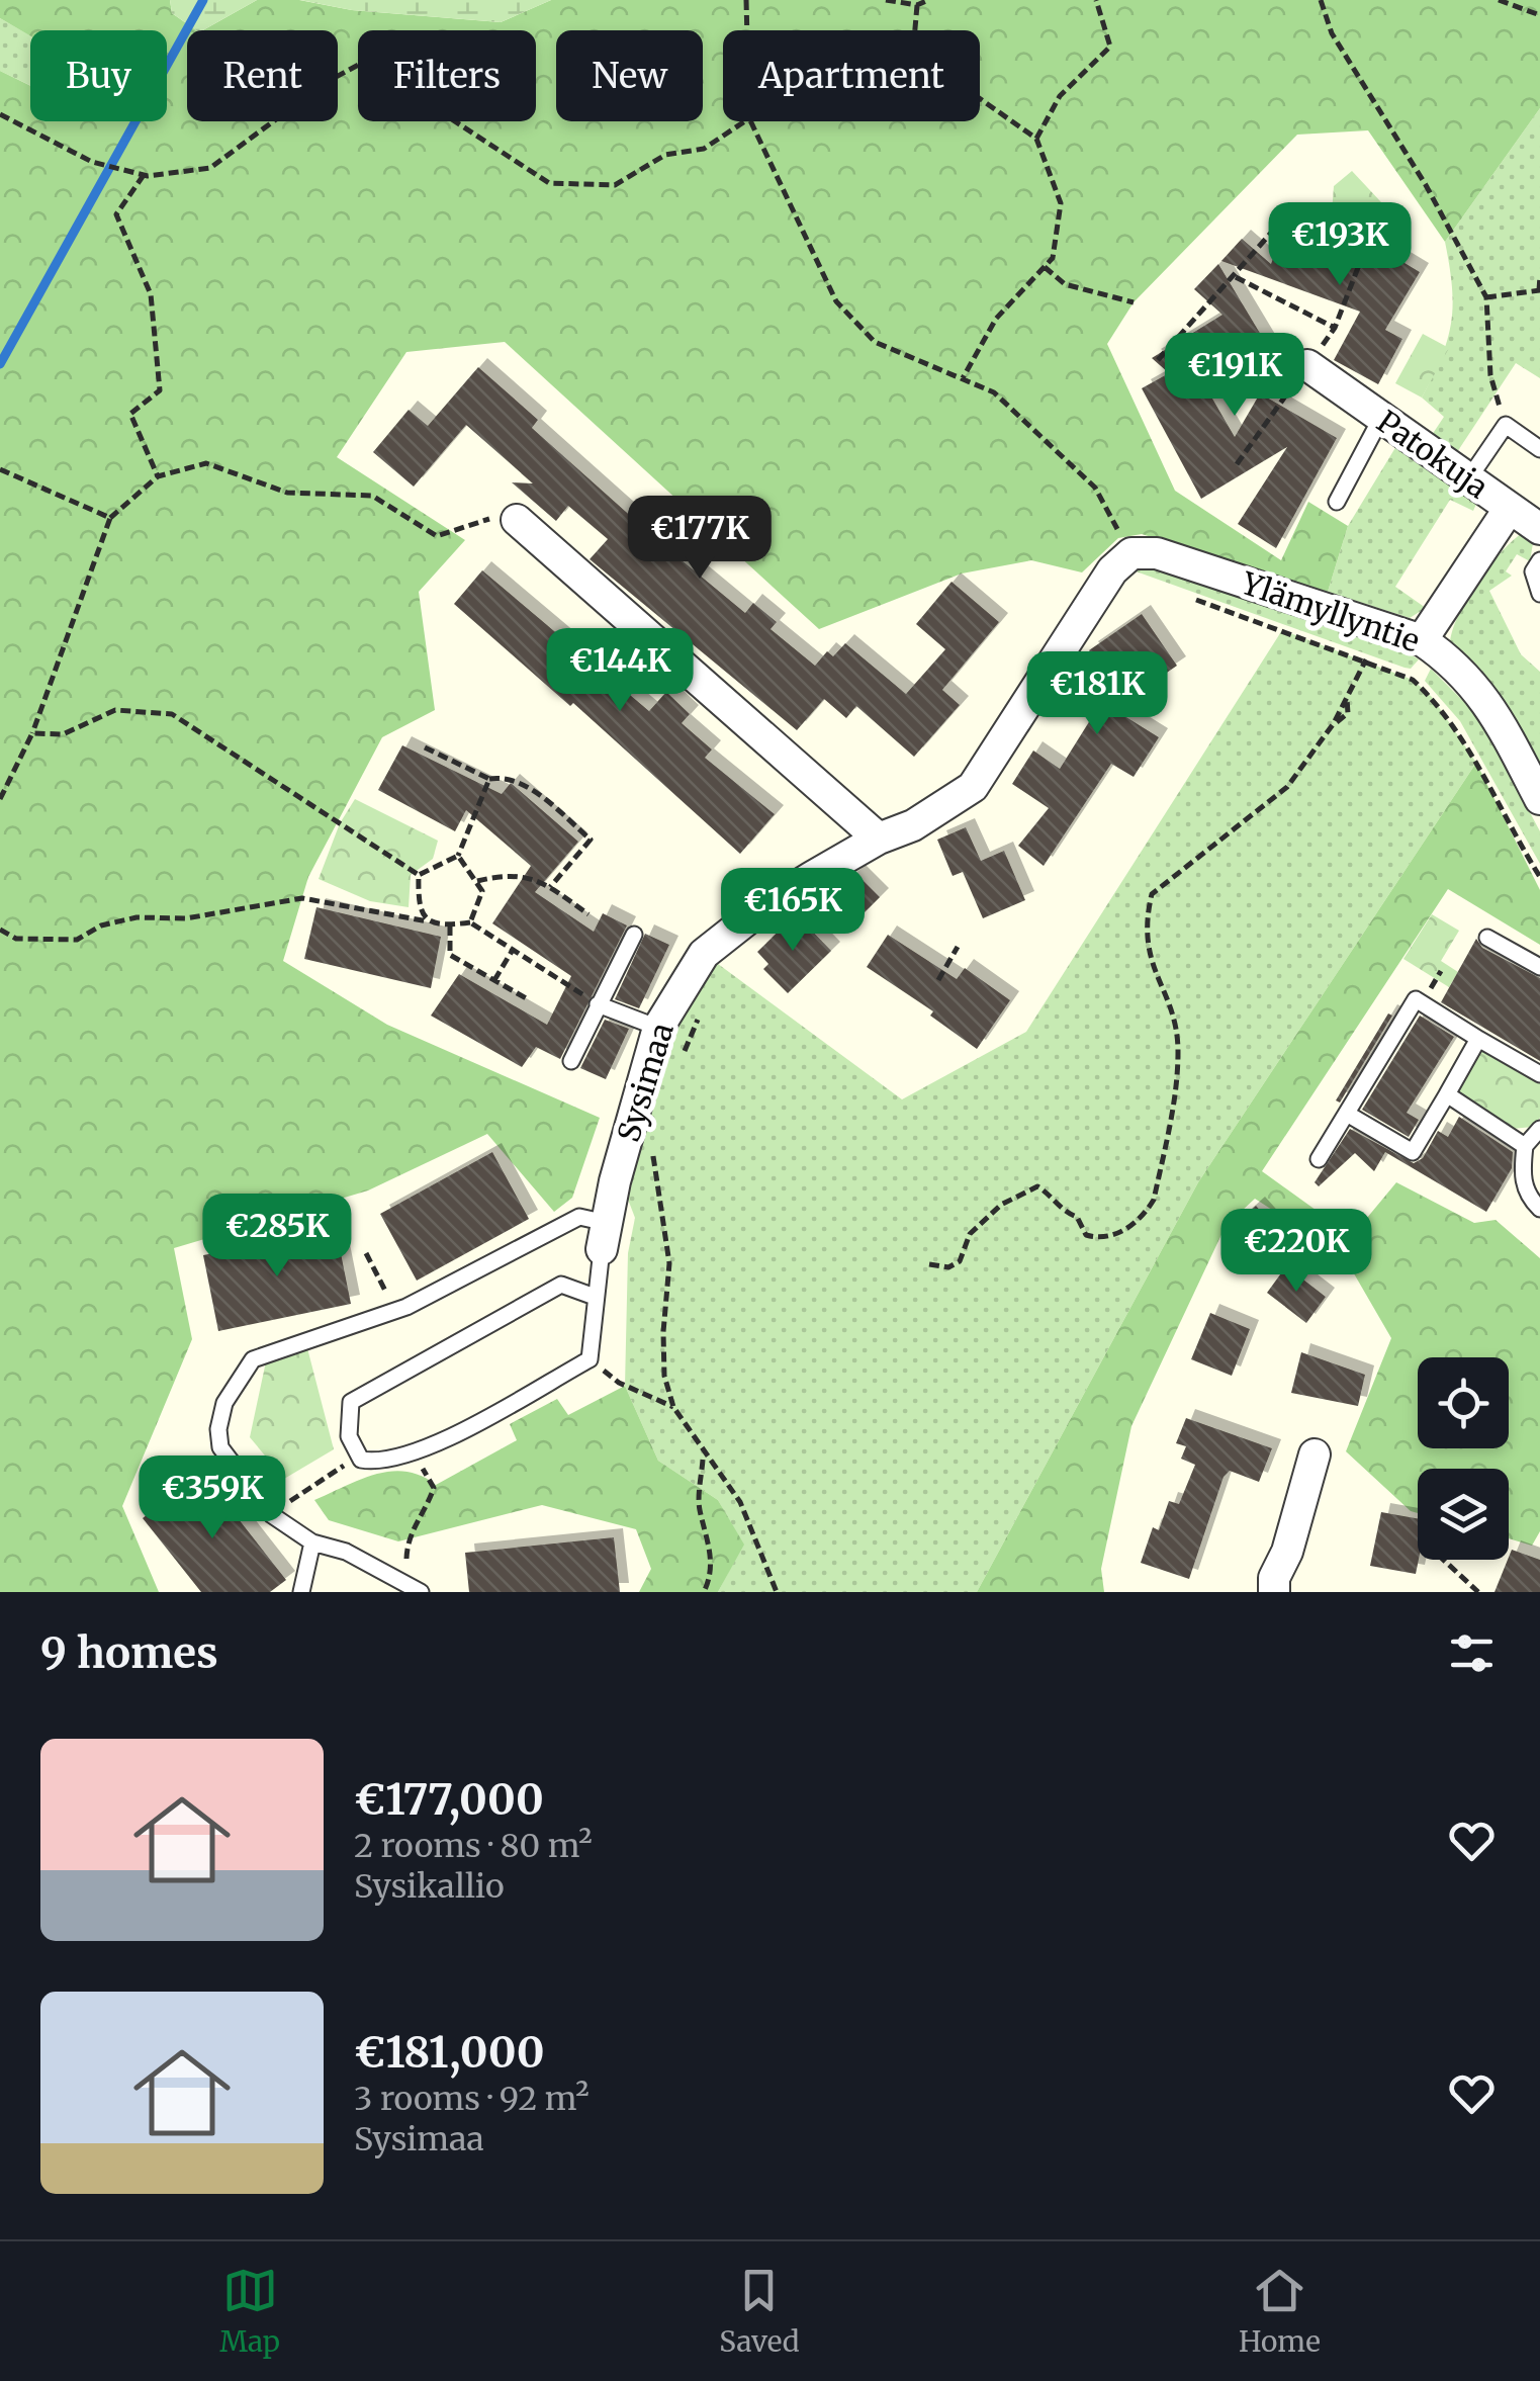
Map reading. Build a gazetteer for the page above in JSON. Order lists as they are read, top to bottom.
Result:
{
  "streets": {
    "street": ["Patokuja", "Ylämyllyntie", "Sysimaa"]
  },
  "crossings": [
    ["Patokuja", "Ylämyllyntie"],
    ["Ylämyllyntie", "Sysimaa"]
  ],
  "page": {
    "chip": [
      "Buy",
      "Rent",
      "Filters",
      "New",
      "Apartment"
    ],
    "price": [
      "€193K",
      "€191K",
      "€177K",
      "€144K",
      "€181K",
      "€165K",
      "€285K",
      "€220K",
      "€359K"
    ],
    "heading": "9 homes",
    "list": [
      {
        "name": "€177,000",
        "note": "2 rooms · 80 m² · Sysikallio"
      },
      {
        "name": "€181,000",
        "note": "3 rooms · 92 m² · Sysimaa"
      }
    ],
    "tabs": ["Map", "Saved", "Home"]
  }
}
